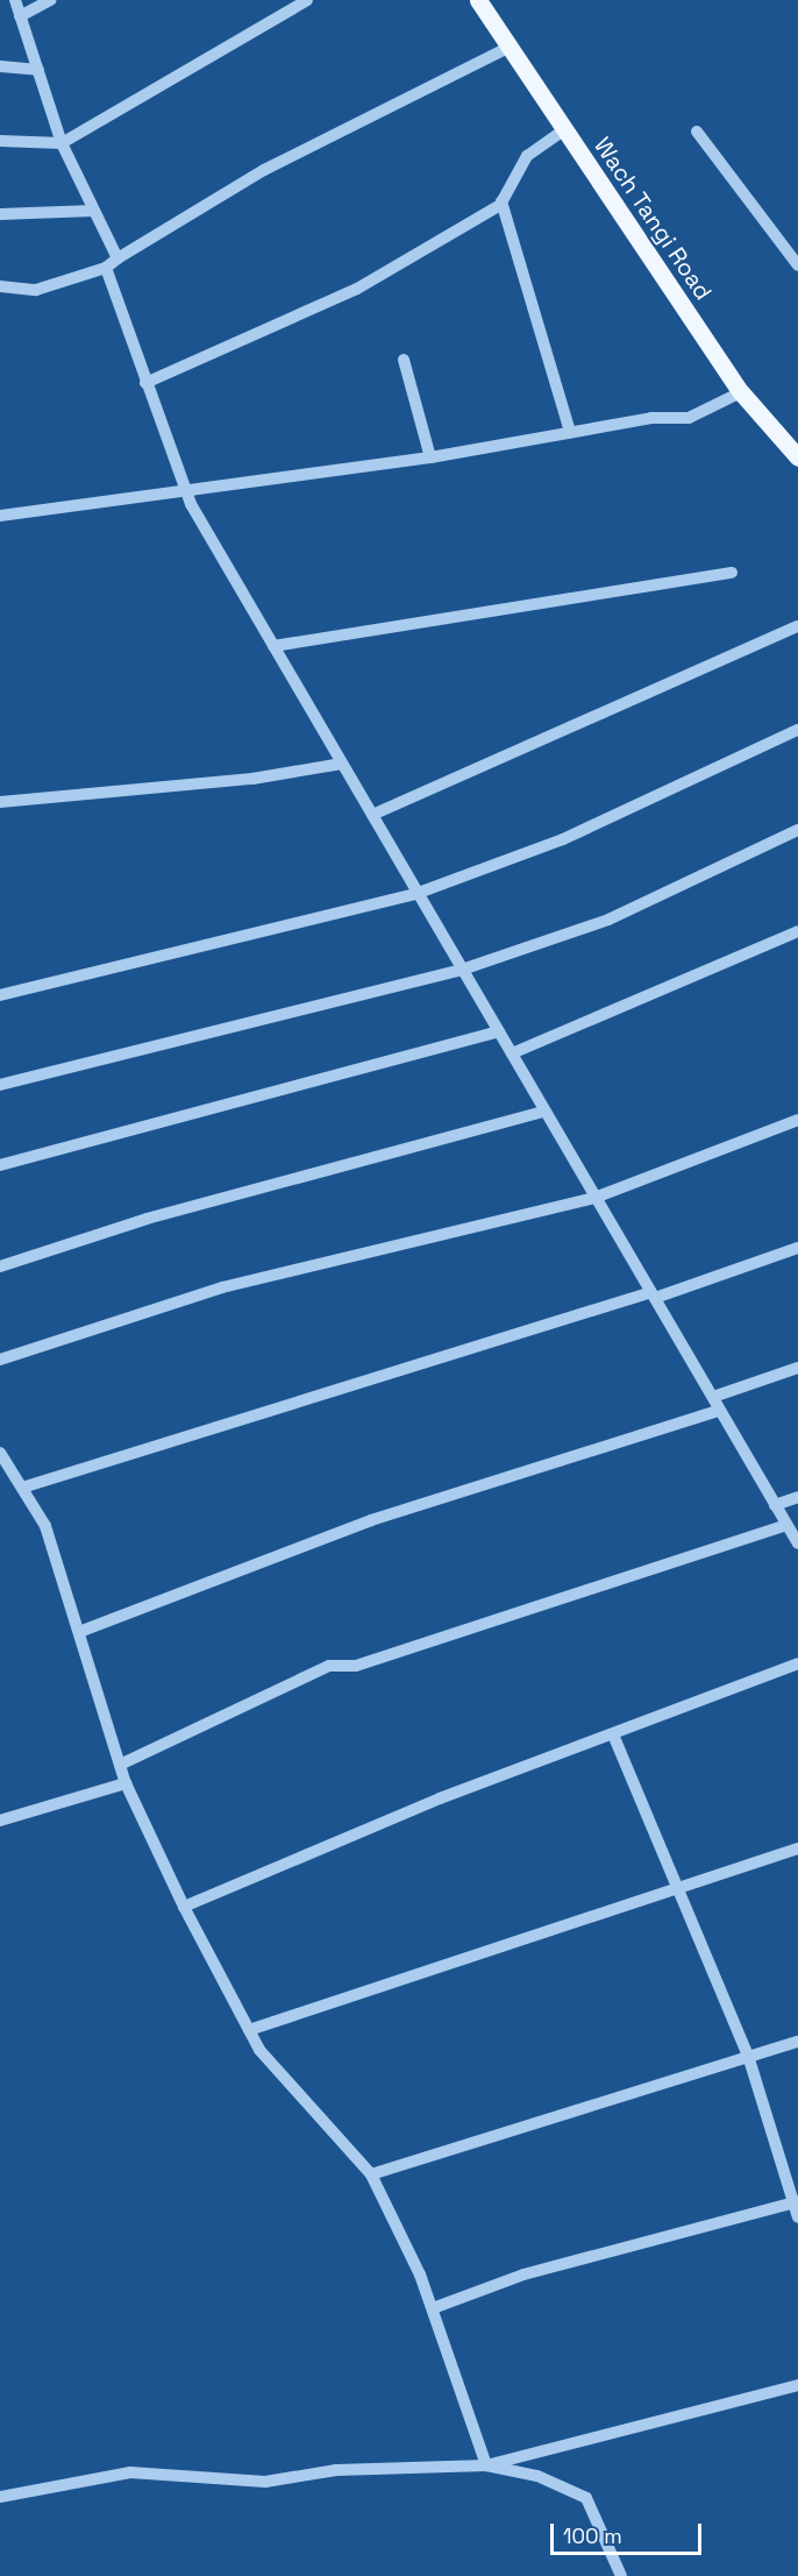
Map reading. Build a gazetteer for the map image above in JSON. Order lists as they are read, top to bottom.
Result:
{
  "streets": {
    "main road": ["Wach Tangi Road"]
  },
  "scale_bar": "100 m"
}
